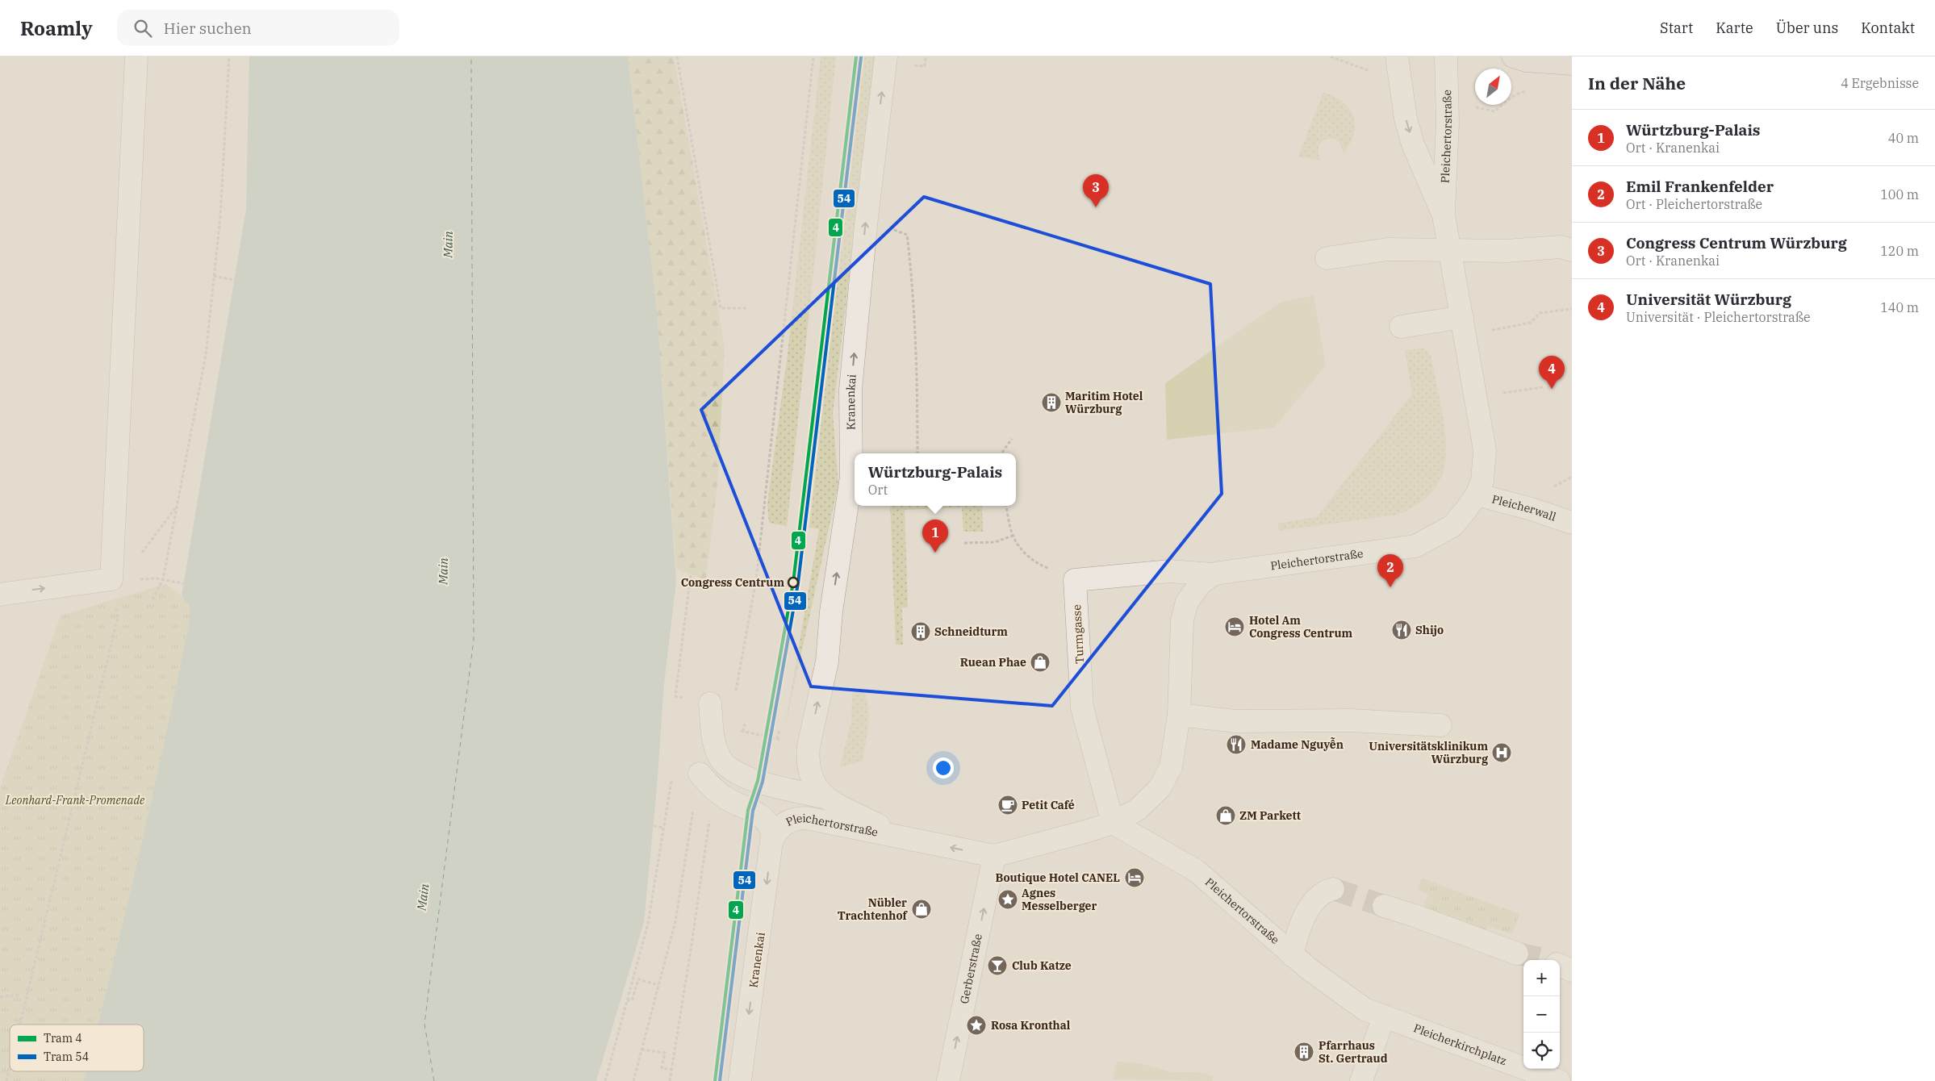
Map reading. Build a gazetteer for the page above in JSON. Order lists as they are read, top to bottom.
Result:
{
  "streets": {
    "street": [
      "Pleichertorstraße",
      "Kranenkai",
      "Pleicherwall",
      "Turmgasse",
      "Gerberstraße",
      "Pleicherkirchplatz"
    ]
  },
  "crossings": [
    ["Pleichertorstraße", "Kranenkai"],
    ["Pleichertorstraße", "Pleicherwall"],
    ["Pleichertorstraße", "Turmgasse"],
    ["Pleichertorstraße", "Gerberstraße"],
    ["Pleichertorstraße", "Pleicherkirchplatz"]
  ],
  "one_way": ["Gerberstraße"],
  "water": ["Main"],
  "parks": ["Leonhard-Frank-Promenade"],
  "places": {
    "building": ["Maritim Hotel Würzburg", "Schneidturm", "Pfarrhaus St. Gertraud"],
    "other": ["Congress Centrum"],
    "hotel": ["Hotel Am Congress Centrum", "Boutique Hotel CANEL"],
    "restaurant": ["Shijo", "Madame Nguyễn"],
    "shop": ["Ruean Phae", "ZM Parkett", "Nübler Trachtenhof"],
    "hospital": ["Universitätsklinikum Würzburg"],
    "cafe": ["Petit Café"],
    "place": ["Agnes Messelberger", "Rosa Kronthal"],
    "bar": ["Club Katze"]
  },
  "lines": ["tram line 4", "tram line 54"],
  "legend": ["Tram 4", "Tram 54"],
  "north": "top right",
  "page": {
    "header": "Roamly",
    "search": "Hier suchen",
    "nav": [
      "Start",
      "Karte",
      "Über uns",
      "Kontakt"
    ],
    "heading": ["In der Nähe", "4 Ergebnisse"],
    "list": [
      {
        "mark": "1",
        "name": "Würtzburg-Palais",
        "note": "Ort · Kranenkai",
        "value": "40 m"
      },
      {
        "mark": "2",
        "name": "Emil Frankenfelder",
        "note": "Ort · Pleichertorstraße",
        "value": "100 m"
      },
      {
        "mark": "3",
        "name": "Congress Centrum Würzburg",
        "note": "Ort · Kranenkai",
        "value": "120 m"
      },
      {
        "mark": "4",
        "name": "Universität Würzburg",
        "note": "Universität · Pleichertorstraße",
        "value": "140 m"
      }
    ],
    "pins": [
      "3",
      "4",
      "1",
      "2"
    ],
    "popup": ["Würtzburg-Palais", "Ort"],
    "map_buttons": ["+", "−"]
  }
}
